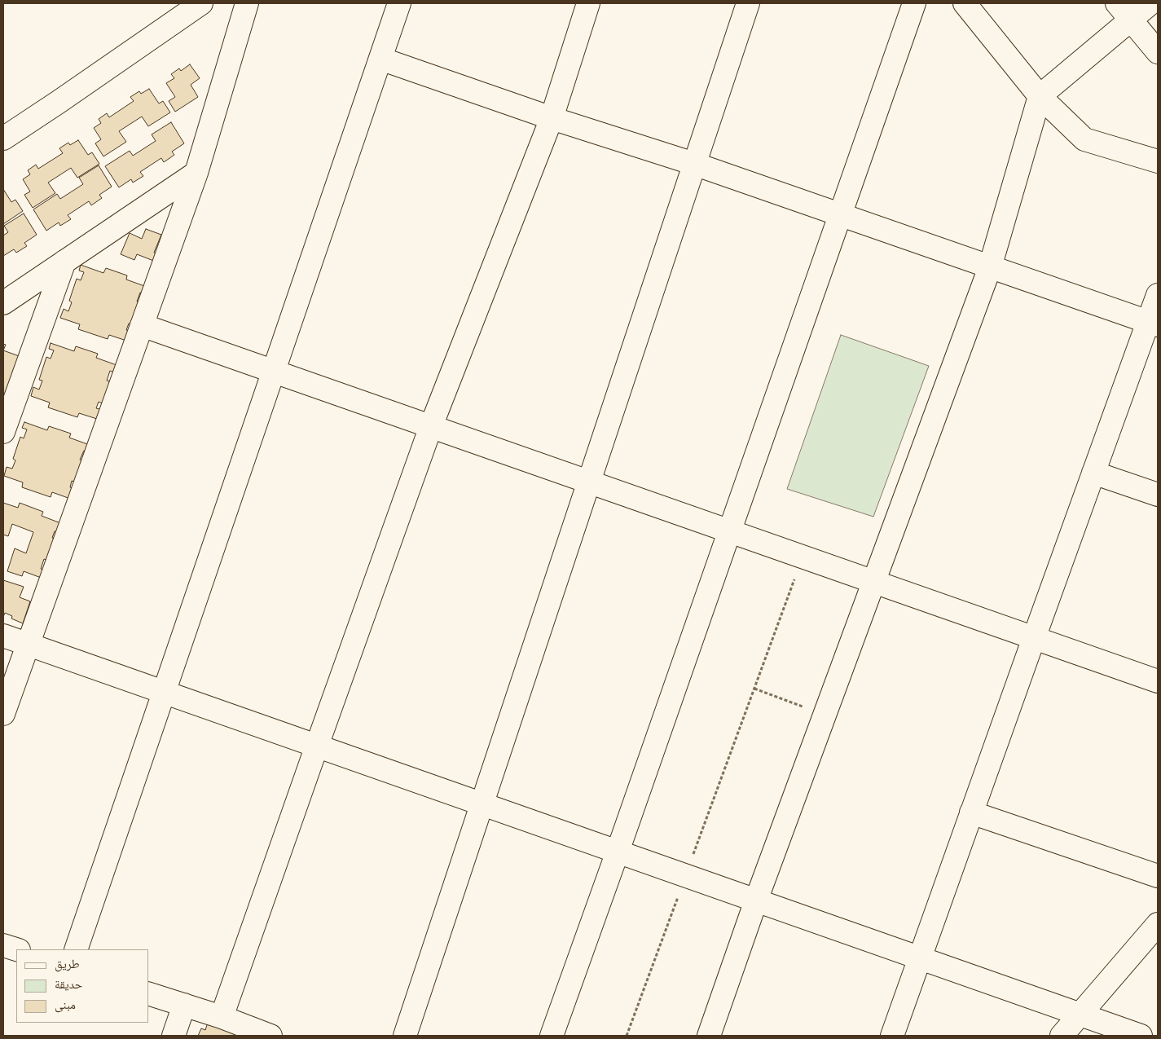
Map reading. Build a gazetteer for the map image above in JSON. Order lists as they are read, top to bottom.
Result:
{
  "legend": ["طريق", "حديقة", "مبنى"]
}
